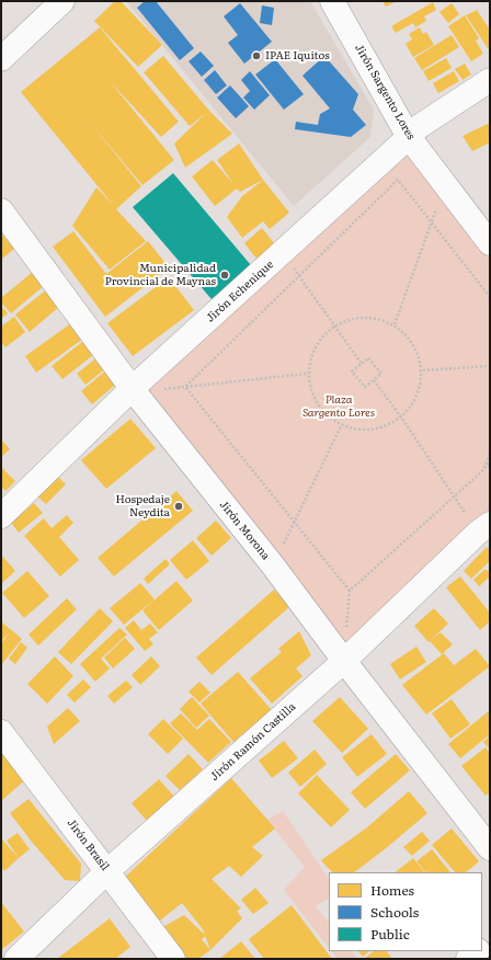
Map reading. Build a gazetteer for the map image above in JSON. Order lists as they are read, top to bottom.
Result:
{
  "streets": {
    "street": [
      "Jirón Sargento Lores",
      "Jirón Echenique",
      "Jirón Morona",
      "Jirón Ramón Castilla",
      "Jirón Brasil"
    ]
  },
  "crossings": [
    ["Jirón Sargento Lores", "Jirón Echenique"],
    ["Jirón Echenique", "Jirón Morona"],
    ["Jirón Morona", "Jirón Ramón Castilla"],
    ["Jirón Ramón Castilla", "Jirón Brasil"]
  ],
  "parks": ["Plaza Sargento Lores"],
  "places": ["IPAE Iquitos", "Municipalidad Provincial de Maynas", "Hospedaje Neydita"],
  "legend": ["Homes", "Schools", "Public"]
}
